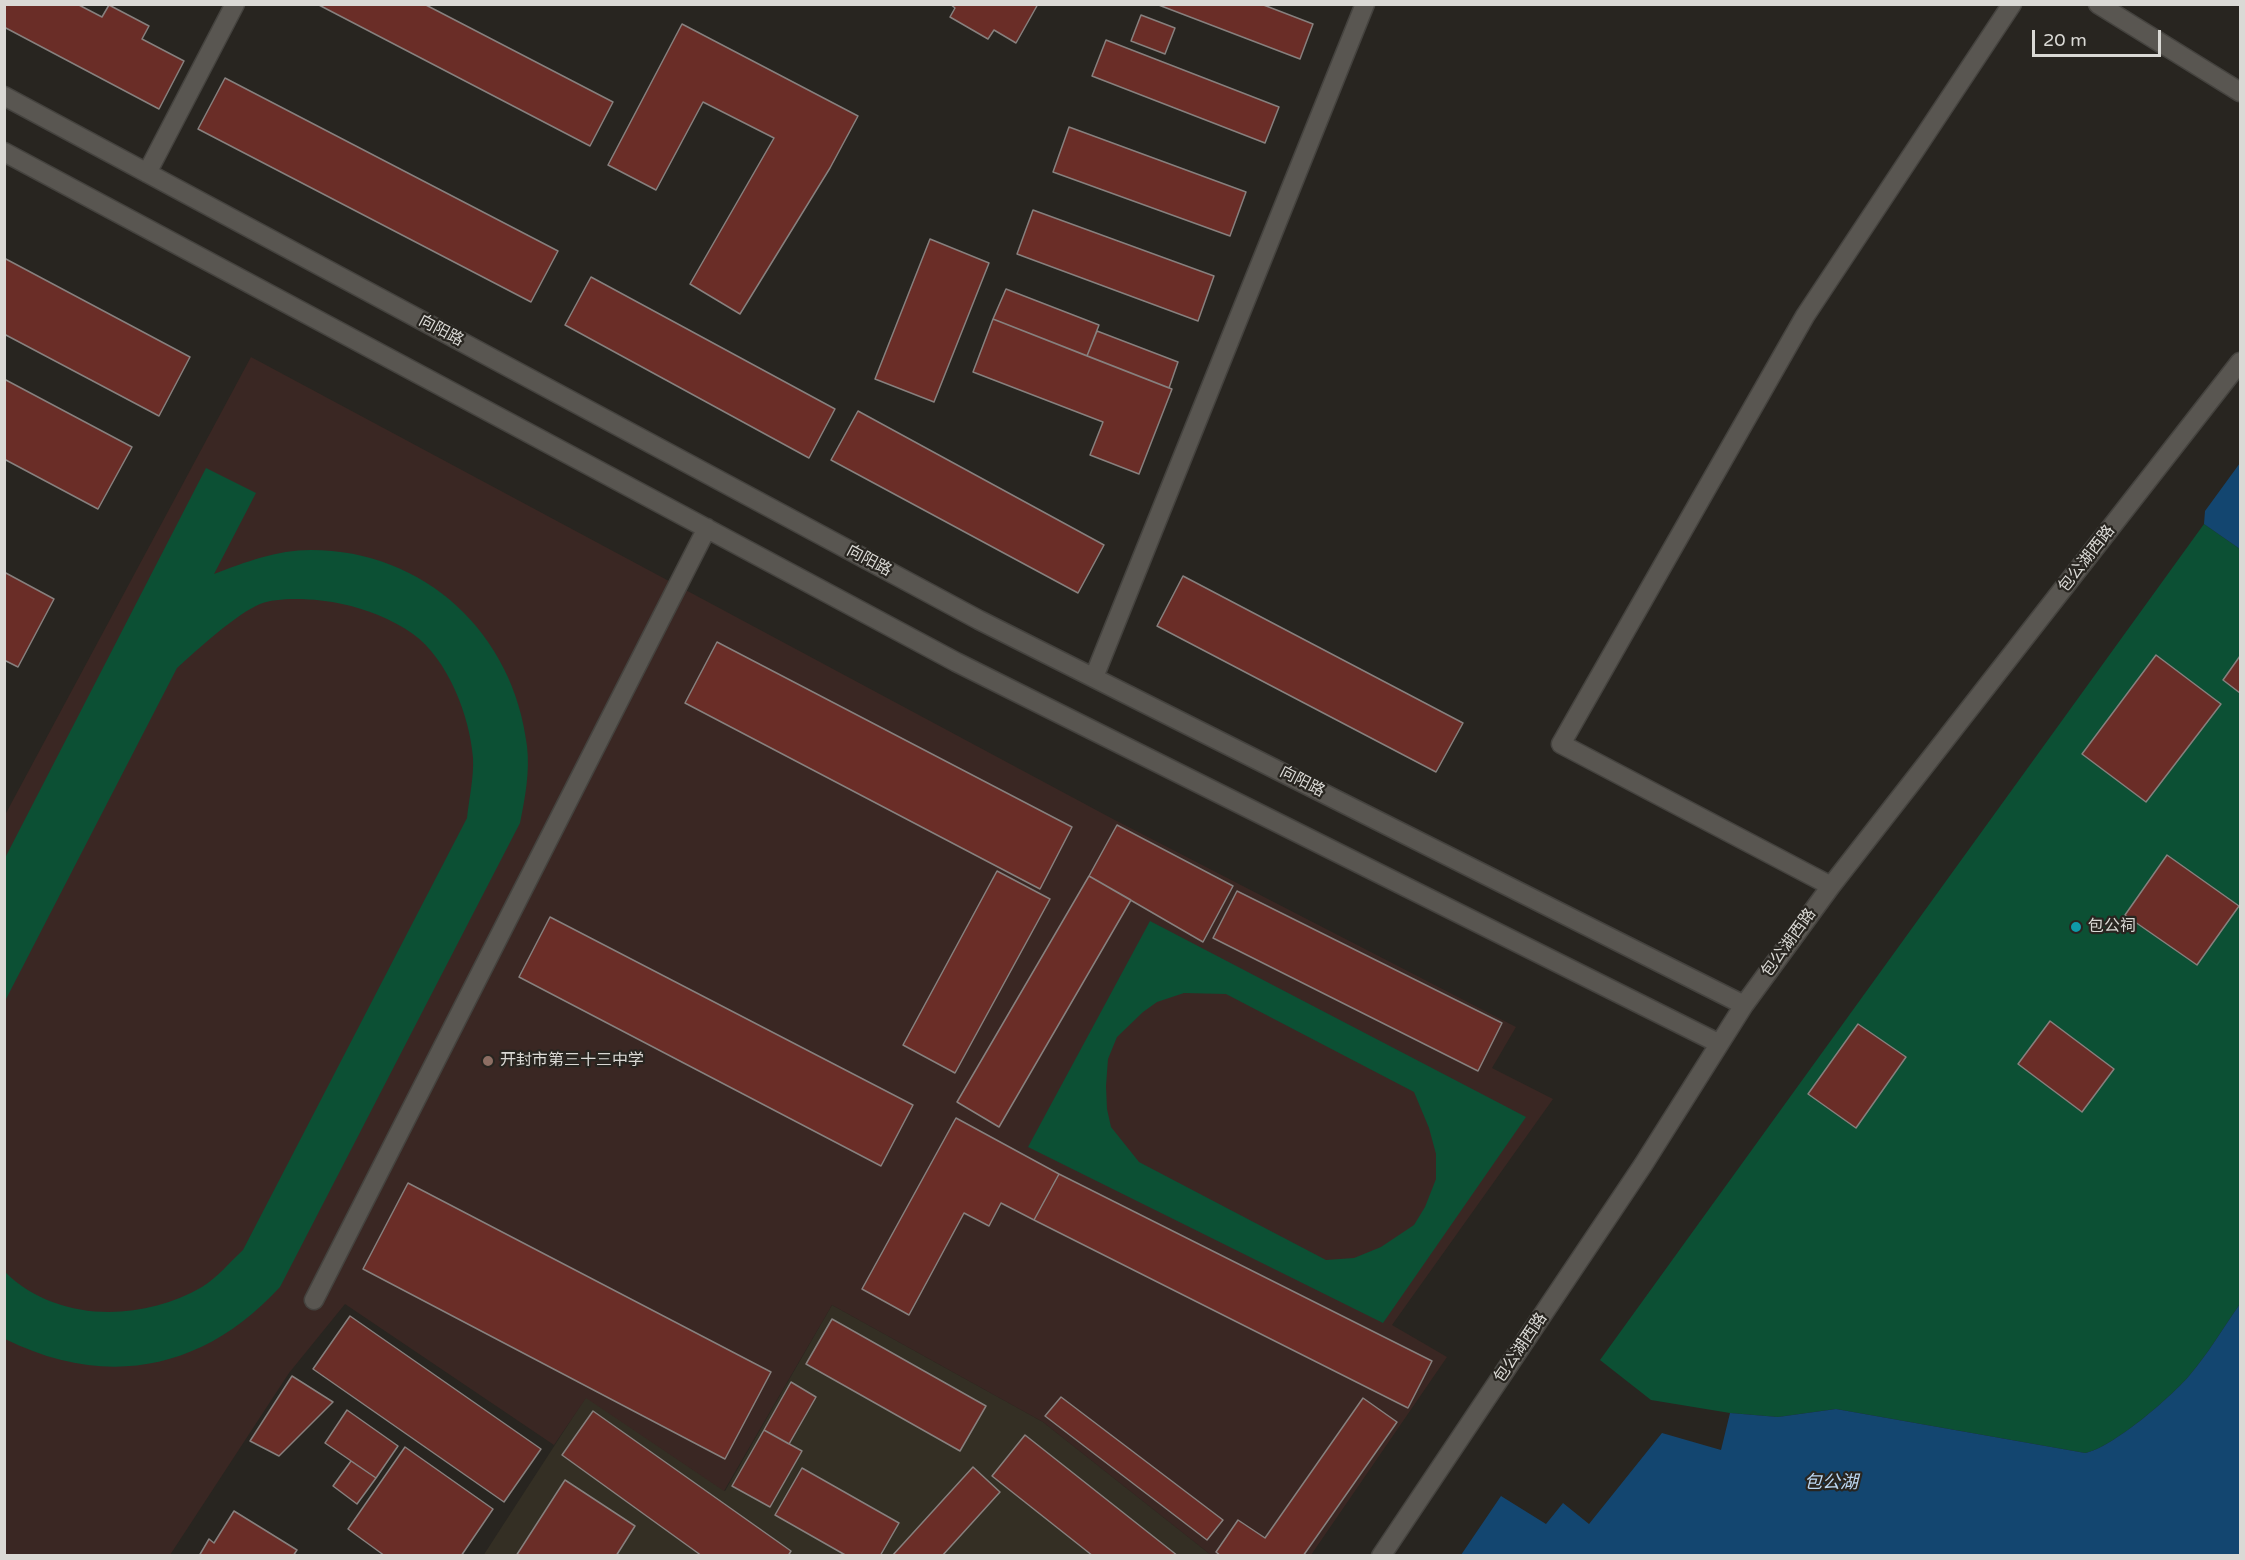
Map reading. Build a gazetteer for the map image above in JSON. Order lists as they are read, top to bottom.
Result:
{
  "streets": {
    "street": ["向阳路", "包公湖西路"]
  },
  "crossings": [
    ["向阳路", "包公湖西路"]
  ],
  "water": ["包公湖"],
  "places": ["包公祠", "开封市第三十三中学"],
  "scale_bar": "20 m"
}
